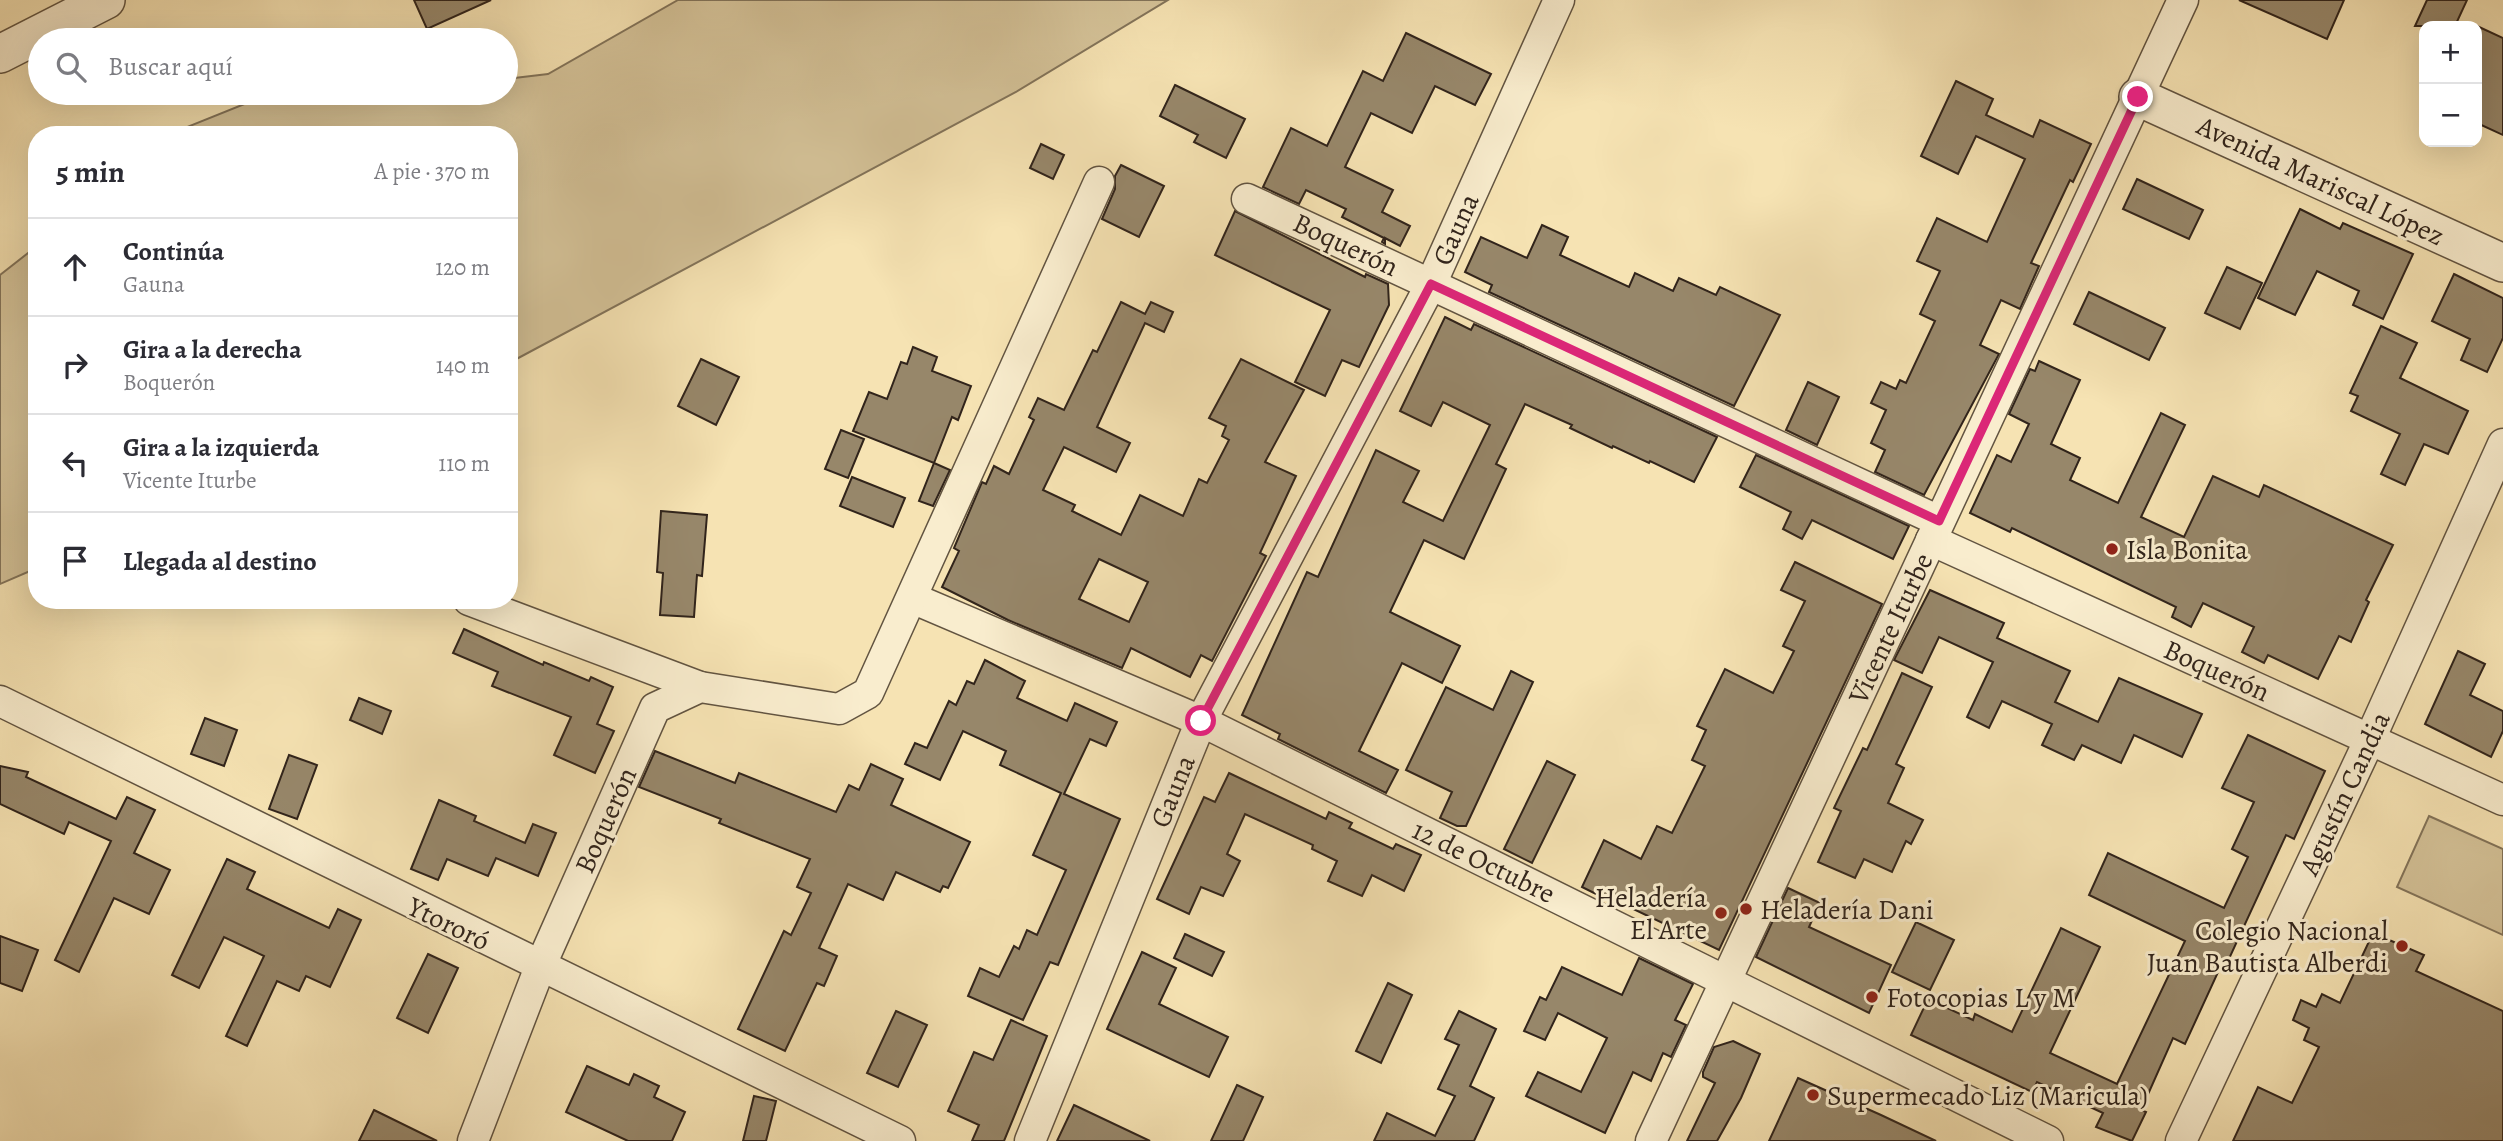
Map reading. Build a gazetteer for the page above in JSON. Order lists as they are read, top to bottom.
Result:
{
  "streets": {
    "street": [
      "Avenida Mariscal López",
      "Gauna",
      "Boquerón",
      "Vicente Iturbe",
      "Agustín Candia",
      "12 de Octubre",
      "Ytororó"
    ]
  },
  "crossings": [
    ["Avenida Mariscal López", "Vicente Iturbe"],
    ["Gauna", "Boquerón"],
    ["Gauna", "12 de Octubre"],
    ["Boquerón", "Vicente Iturbe"],
    ["Boquerón", "Agustín Candia"],
    ["Boquerón", "Ytororó"],
    ["Vicente Iturbe", "12 de Octubre"]
  ],
  "places": [
    "Isla Bonita",
    "Heladería Dani",
    "Heladería El Arte",
    "Colegio Nacional Juan Bautista Alberdi",
    "Fotocopias L y M",
    "Supermecado Liz (Maricula)"
  ],
  "page": {
    "map_buttons": ["+", "−"],
    "search": "Buscar aquí",
    "heading": ["5 min", "A pie · 370 m"],
    "list": [
      ["Continúa", "Gauna", "120 m"],
      ["Gira a la derecha", "Boquerón", "140 m"],
      ["Gira a la izquierda", "Vicente Iturbe", "110 m"],
      "Llegada al destino"
    ]
  }
}
